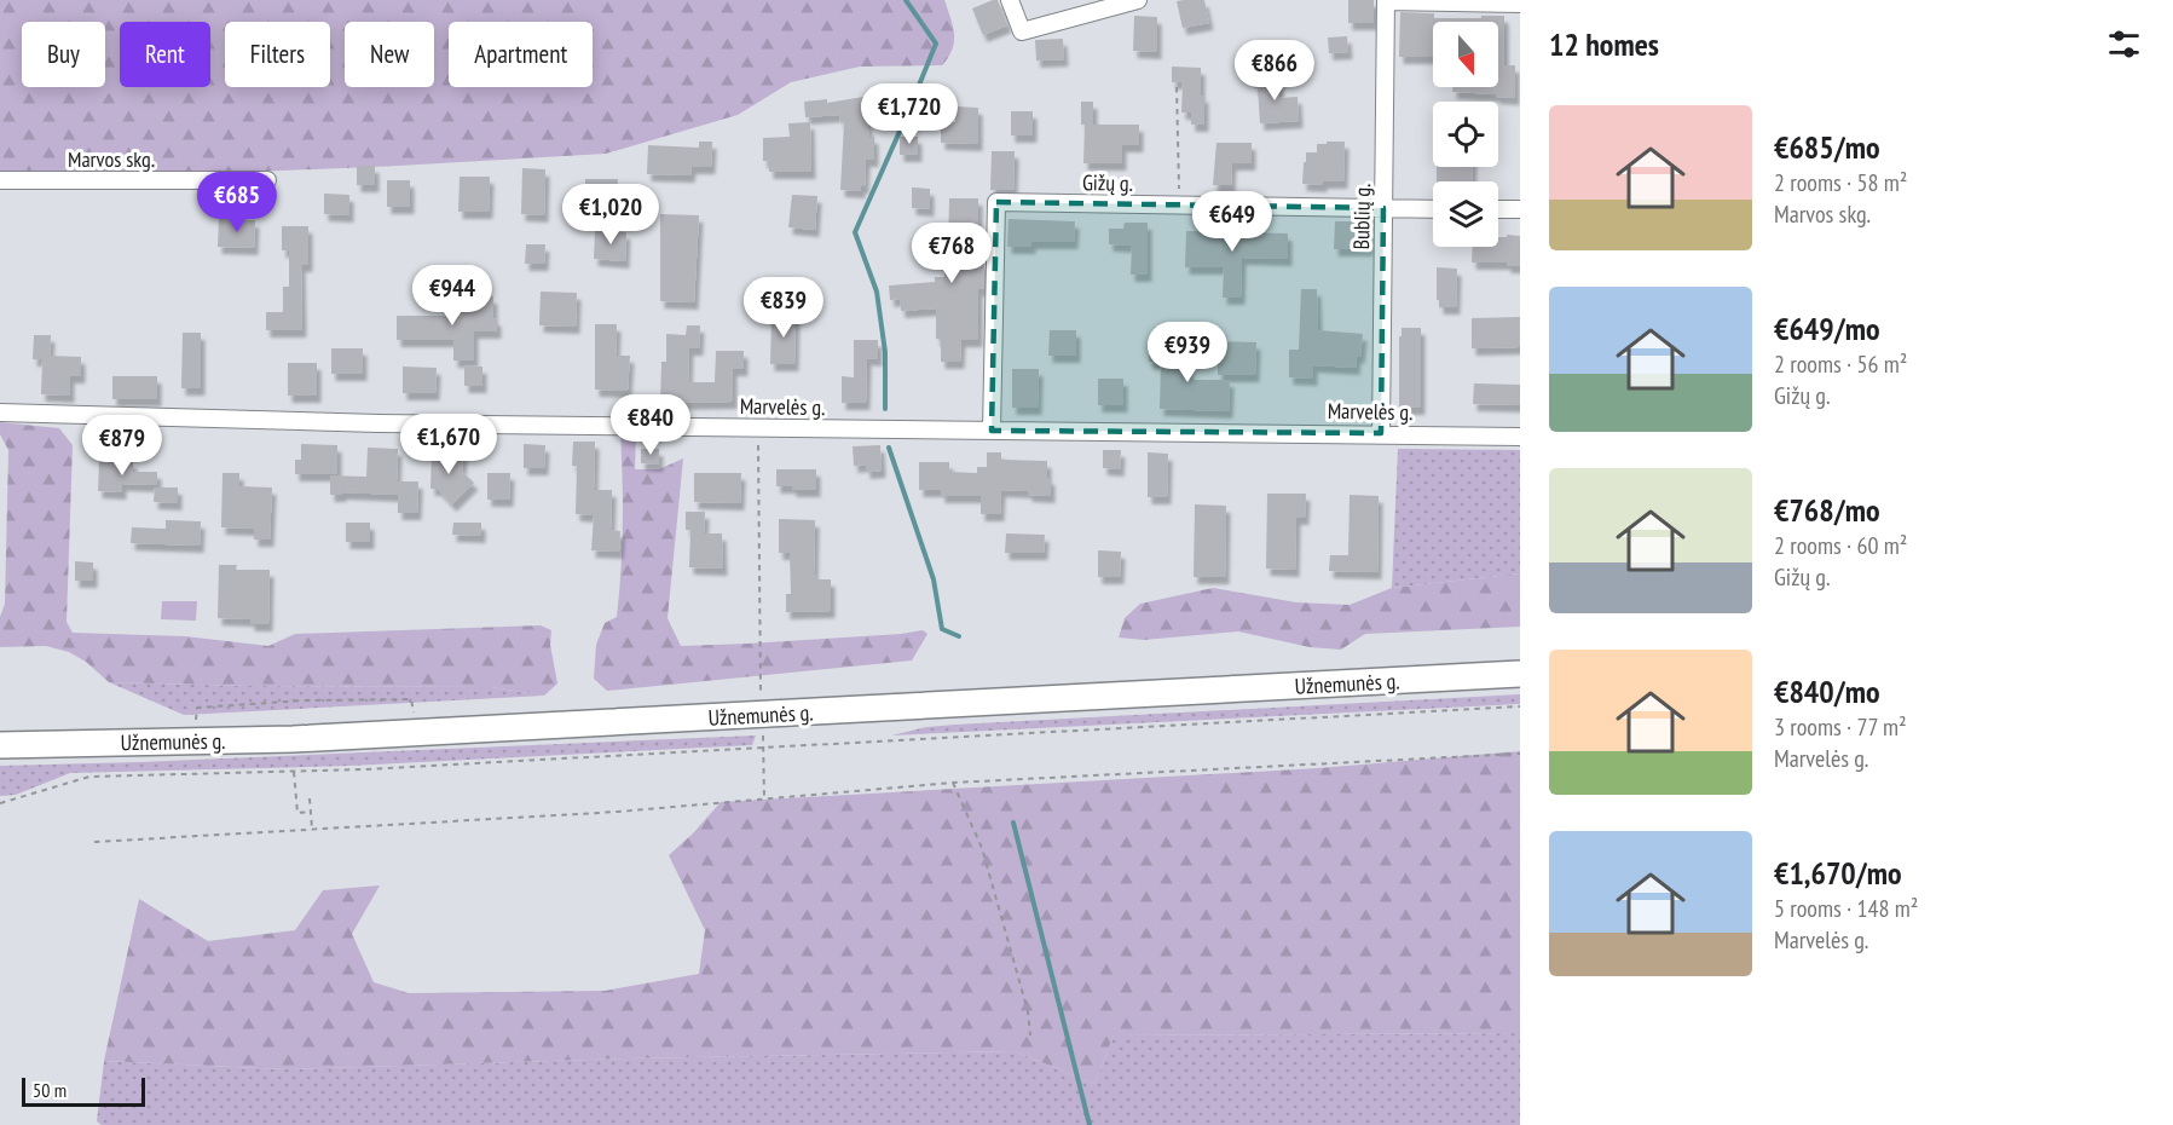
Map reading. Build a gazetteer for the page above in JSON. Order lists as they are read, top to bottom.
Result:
{
  "streets": {
    "main road": ["Užnemunės g."],
    "street": [
      "Marvos skg.",
      "Gižų g.",
      "Bublių g.",
      "Marvelės g."
    ]
  },
  "crossings": [
    ["Gižų g.", "Bublių g."],
    ["Gižų g.", "Marvelės g."],
    ["Bublių g.", "Marvelės g."]
  ],
  "scale_bar": "50 m",
  "north": "bottom",
  "page": {
    "heading": "12 homes",
    "chip": [
      "Buy",
      "Rent",
      "Filters",
      "New",
      "Apartment"
    ],
    "price": [
      "€866",
      "€1,720",
      "€685",
      "€1,020",
      "€649",
      "€768",
      "€944",
      "€839",
      "€939",
      "€840",
      "€1,670",
      "€879"
    ],
    "list": [
      {
        "name": "€685/mo",
        "note": "2 rooms · 58 m² · Marvos skg."
      },
      {
        "name": "€649/mo",
        "note": "2 rooms · 56 m² · Gižų g."
      },
      {
        "name": "€768/mo",
        "note": "2 rooms · 60 m² · Gižų g."
      },
      {
        "name": "€840/mo",
        "note": "3 rooms · 77 m² · Marvelės g."
      },
      {
        "name": "€1,670/mo",
        "note": "5 rooms · 148 m² · Marvelės g."
      }
    ],
    "scale": "50 m"
  }
}
